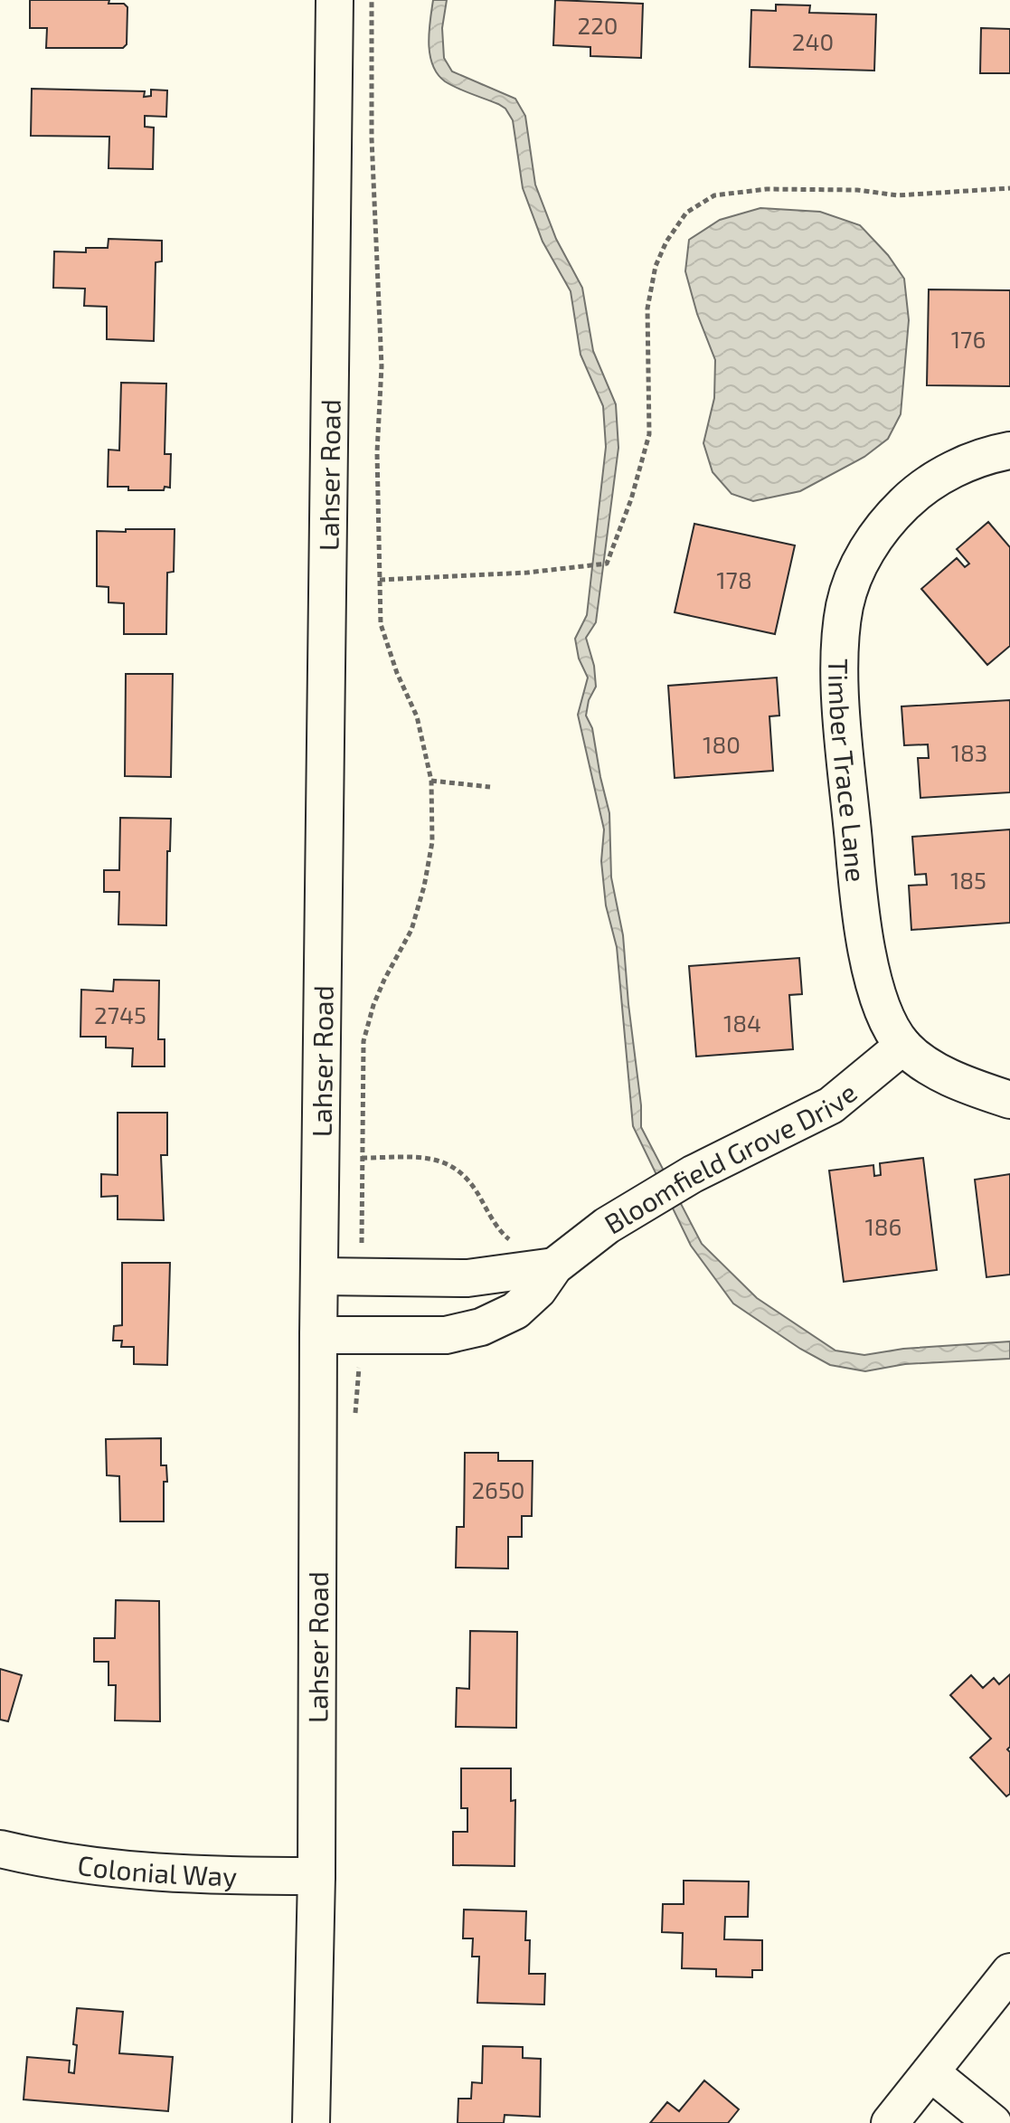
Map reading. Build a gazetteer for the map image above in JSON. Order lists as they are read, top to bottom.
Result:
{
  "streets": {
    "street": [
      "Lahser Road",
      "Timber Trace Lane",
      "Bloomfield Grove Drive",
      "Colonial Way"
    ]
  },
  "crossings": [
    ["Lahser Road", "Bloomfield Grove Drive"],
    ["Lahser Road", "Colonial Way"],
    ["Timber Trace Lane", "Bloomfield Grove Drive"]
  ],
  "house_numbers": [
    "220",
    "240",
    "176",
    "178",
    "180",
    "183",
    "185",
    "2745",
    "184",
    "186",
    "2650"
  ]
}
